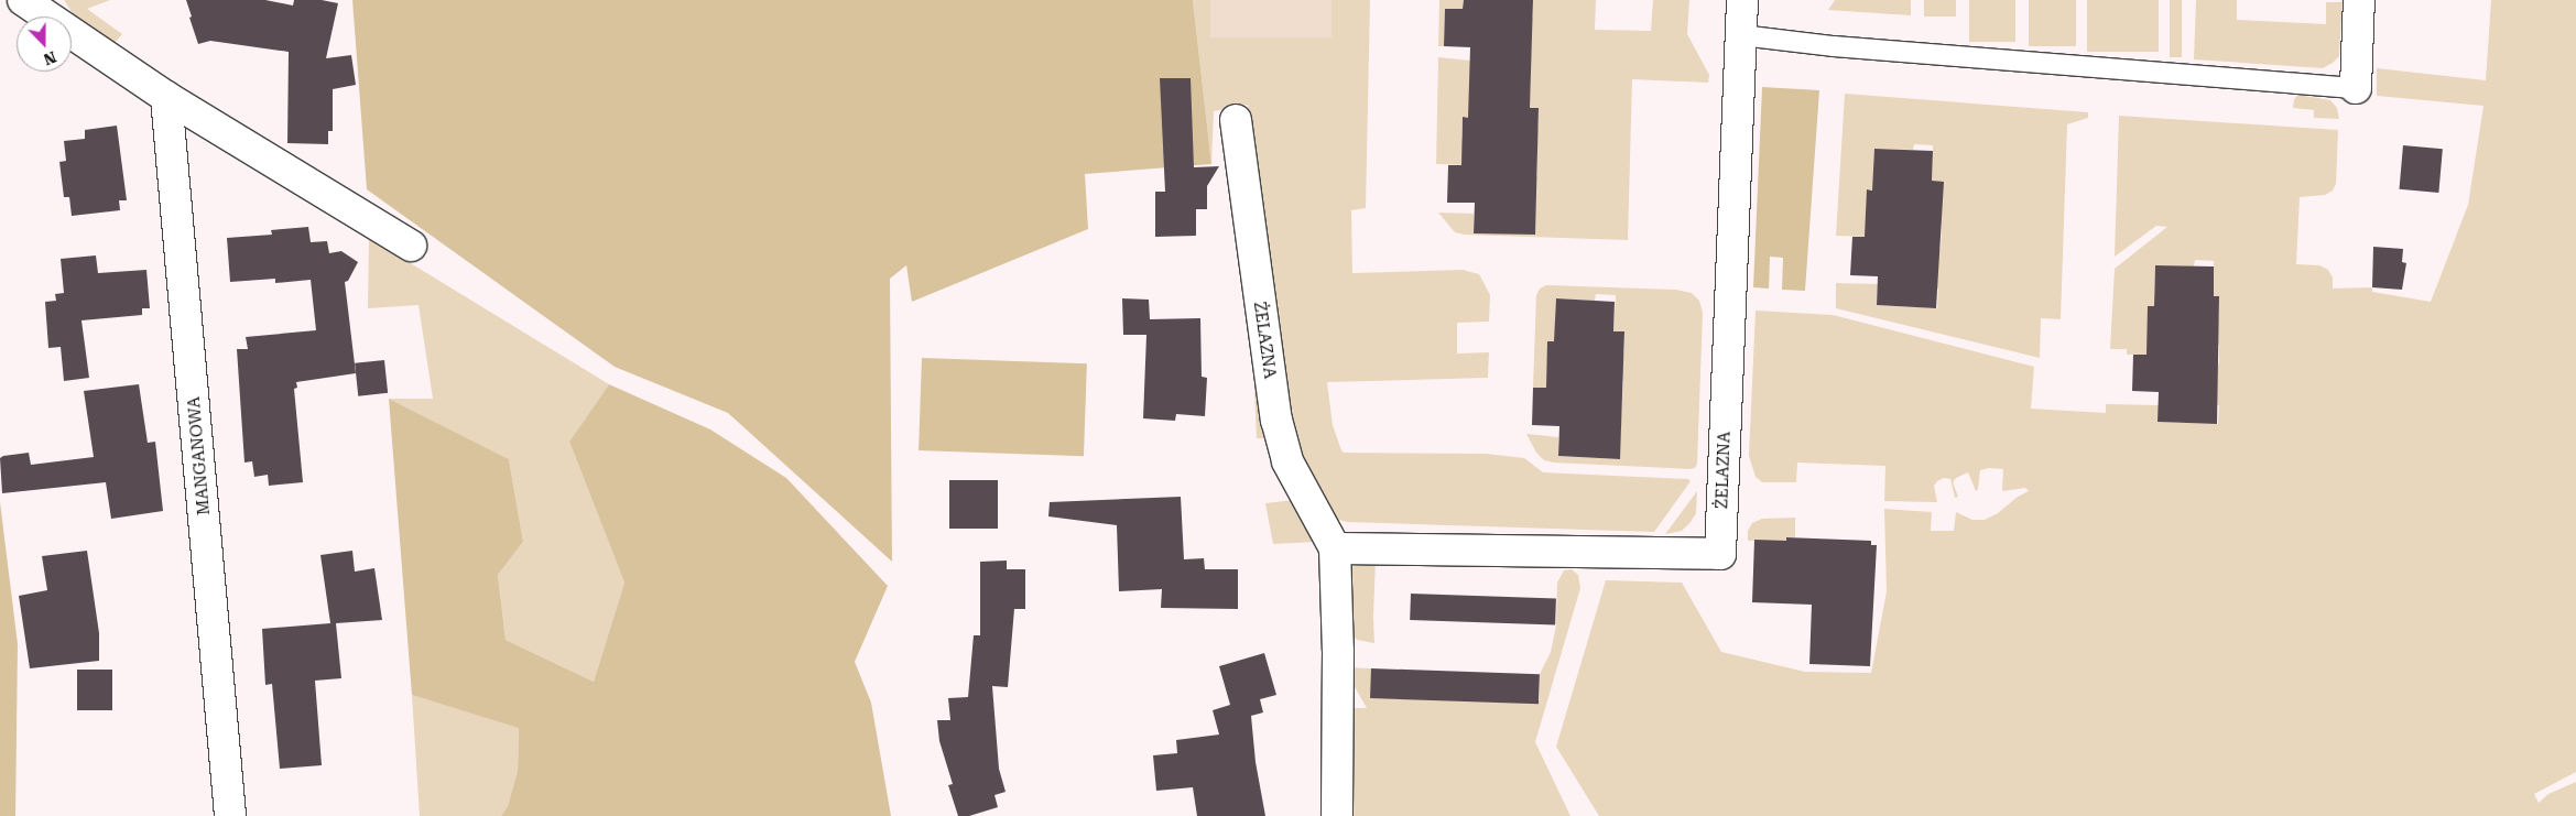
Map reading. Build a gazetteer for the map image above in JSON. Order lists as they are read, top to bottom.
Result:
{
  "streets": {
    "street": ["ŻELAZNA", "MANGANOWA"]
  },
  "north": "bottom"
}
